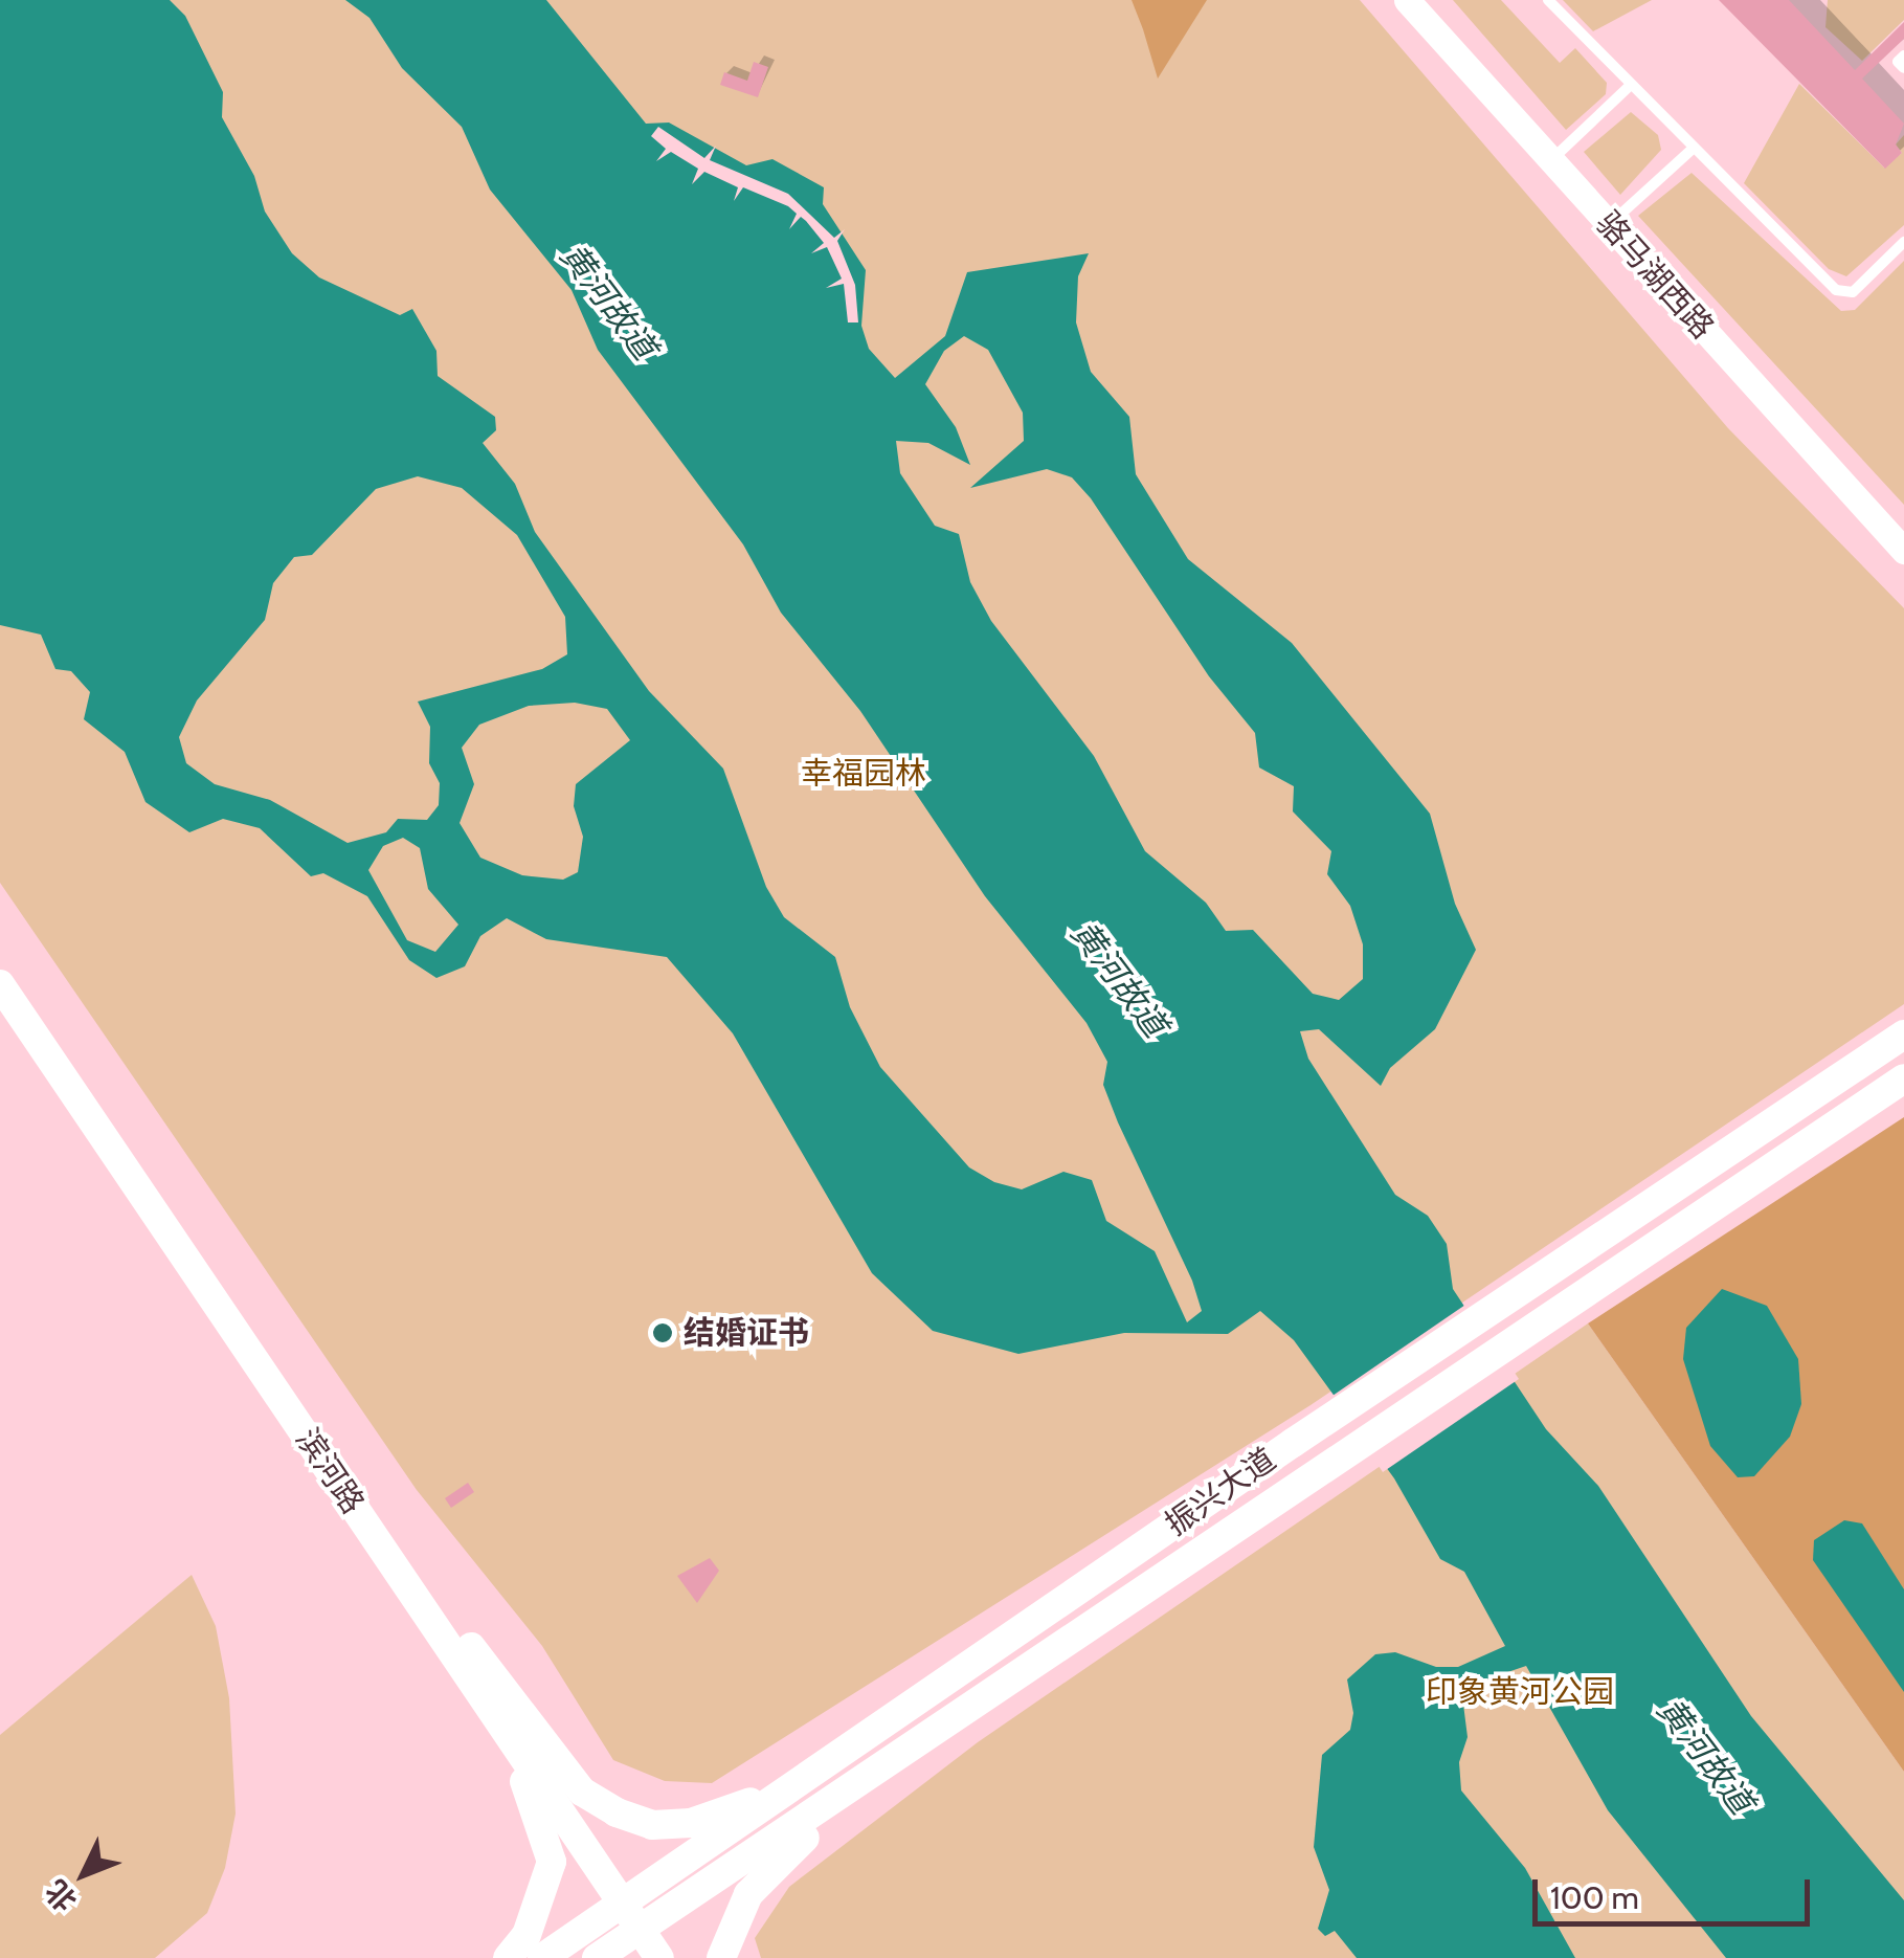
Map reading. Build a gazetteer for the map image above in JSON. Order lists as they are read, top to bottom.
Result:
{
  "streets": {
    "main road": ["滨河路", "振兴大道"],
    "street": ["骆马湖西路"]
  },
  "crossings": [
    ["滨河路", "振兴大道"]
  ],
  "water": ["黄河故道"],
  "parks": ["幸福园林", "印象黄河公园"],
  "places": ["结婚证书"],
  "scale_bar": "100 m",
  "north": "bottom left"
}
